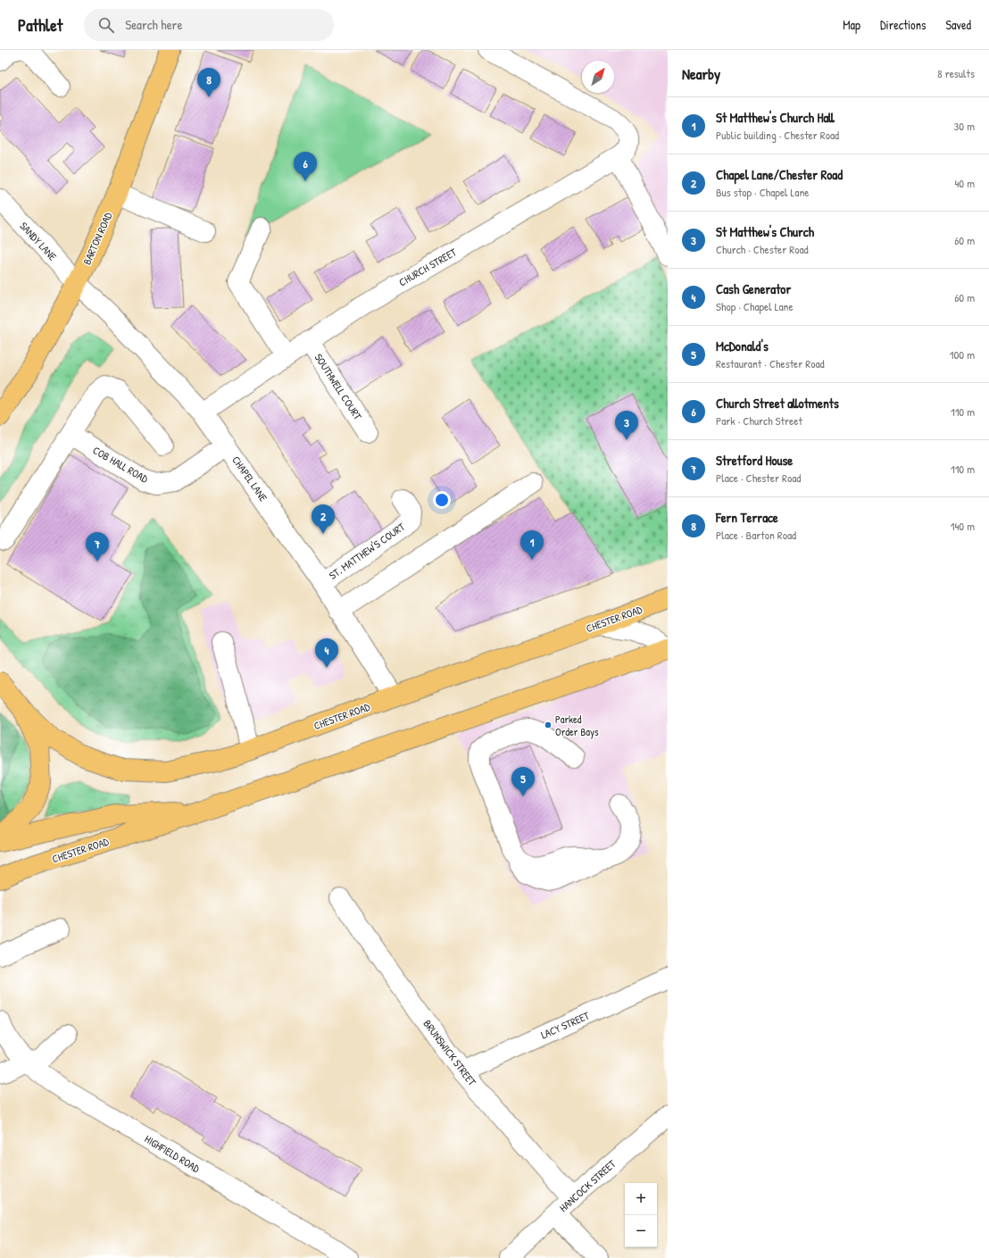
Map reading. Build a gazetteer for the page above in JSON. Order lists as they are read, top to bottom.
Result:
{
  "streets": {
    "main road": ["BARTON ROAD", "CHESTER ROAD"],
    "street": [
      "SANDY LANE",
      "CHURCH STREET",
      "SOUTHWELL COURT",
      "COB HALL ROAD",
      "CHAPEL LANE",
      "ST. MATTHEW'S COURT",
      "LACY STREET",
      "BRUNSWICK STREET",
      "HIGHFIELD ROAD",
      "HANCOCK STREET"
    ]
  },
  "crossings": [
    ["BARTON ROAD", "SANDY LANE"],
    ["BARTON ROAD", "CHAPEL LANE"],
    ["SANDY LANE", "CHAPEL LANE"],
    ["CHURCH STREET", "SOUTHWELL COURT"],
    ["CHURCH STREET", "CHAPEL LANE"],
    ["COB HALL ROAD", "CHAPEL LANE"],
    ["CHAPEL LANE", "ST. MATTHEW'S COURT"],
    ["CHAPEL LANE", "CHESTER ROAD"],
    ["LACY STREET", "BRUNSWICK STREET"],
    ["BRUNSWICK STREET", "HANCOCK STREET"]
  ],
  "places": ["Parked Order Bays"],
  "north": "top right",
  "page": {
    "header": "Pathlet",
    "search": "Search here",
    "nav": ["Map", "Directions", "Saved"],
    "heading": ["Nearby", "8 results"],
    "pins": [
      "8",
      "6",
      "3",
      "2",
      "1",
      "7",
      "4",
      "5"
    ],
    "list": [
      {
        "mark": "1",
        "name": "St Matthew's Church Hall",
        "note": "Public building · Chester Road",
        "value": "30 m"
      },
      {
        "mark": "2",
        "name": "Chapel Lane/Chester Road",
        "note": "Bus stop · Chapel Lane",
        "value": "40 m"
      },
      {
        "mark": "3",
        "name": "St Matthew's Church",
        "note": "Church · Chester Road",
        "value": "60 m"
      },
      {
        "mark": "4",
        "name": "Cash Generator",
        "note": "Shop · Chapel Lane",
        "value": "60 m"
      },
      {
        "mark": "5",
        "name": "McDonald's",
        "note": "Restaurant · Chester Road",
        "value": "100 m"
      },
      {
        "mark": "6",
        "name": "Church Street allotments",
        "note": "Park · Church Street",
        "value": "110 m"
      },
      {
        "mark": "7",
        "name": "Stretford House",
        "note": "Place · Chester Road",
        "value": "110 m"
      },
      {
        "mark": "8",
        "name": "Fern Terrace",
        "note": "Place · Barton Road",
        "value": "140 m"
      }
    ],
    "map_buttons": ["+", "−"]
  }
}
